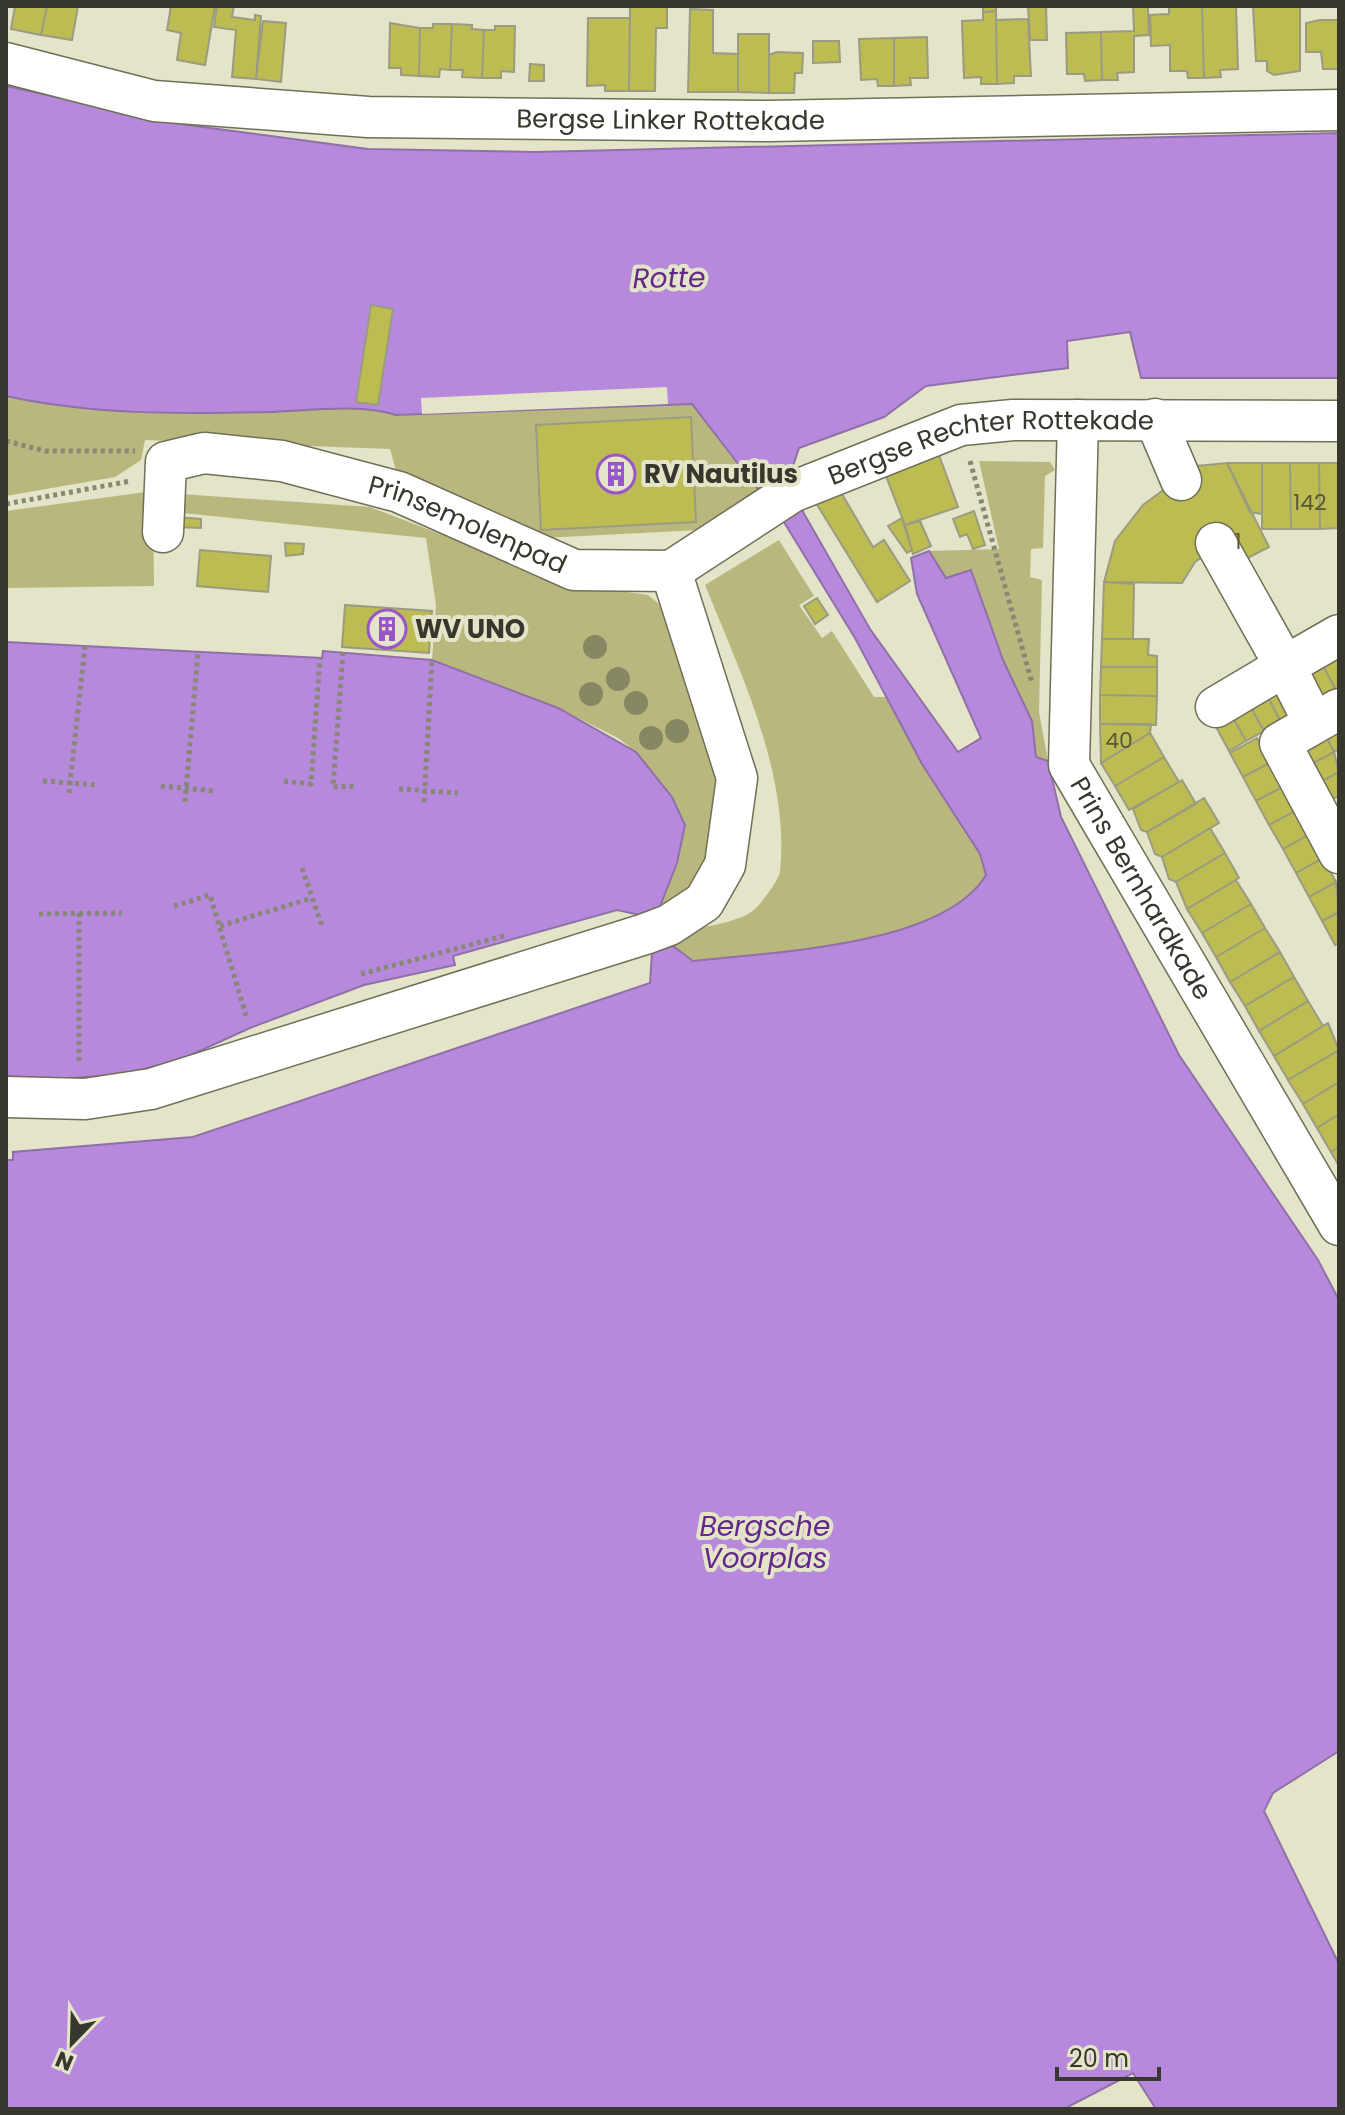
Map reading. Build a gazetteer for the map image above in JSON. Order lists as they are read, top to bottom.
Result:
{
  "streets": {
    "street": [
      "Bergse Linker Rottekade",
      "Bergse Rechter Rottekade",
      "Prinsemolenpad",
      "Prins Bernhardkade"
    ]
  },
  "crossings": [
    ["Bergse Rechter Rottekade", "Prinsemolenpad"],
    ["Bergse Rechter Rottekade", "Prins Bernhardkade"]
  ],
  "water": ["Rotte", "Bergsche Voorplas"],
  "places": {
    "building": ["RV Nautilus", "WV UNO"]
  },
  "house_numbers": ["142", "1", "40"],
  "scale_bar": "20 m",
  "north": "bottom left"
}
